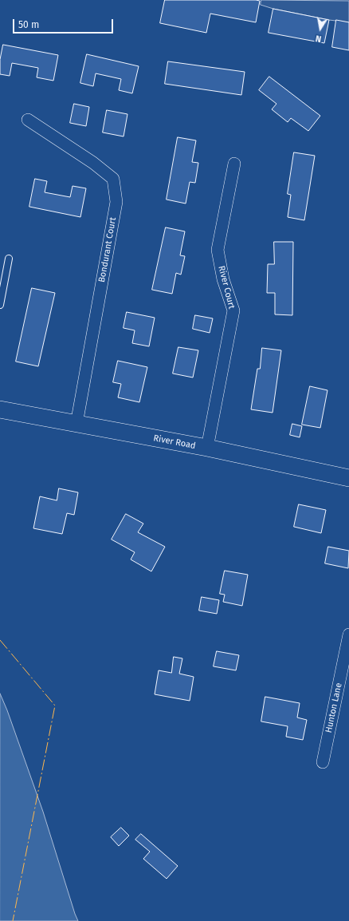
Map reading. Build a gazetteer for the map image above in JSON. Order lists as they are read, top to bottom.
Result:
{
  "streets": {
    "street": [
      "Bondurant Court",
      "River Court",
      "River Road",
      "Hunton Lane"
    ]
  },
  "crossings": [
    ["Bondurant Court", "River Road"],
    ["River Court", "River Road"]
  ],
  "scale_bar": "50 m",
  "north": "bottom"
}
